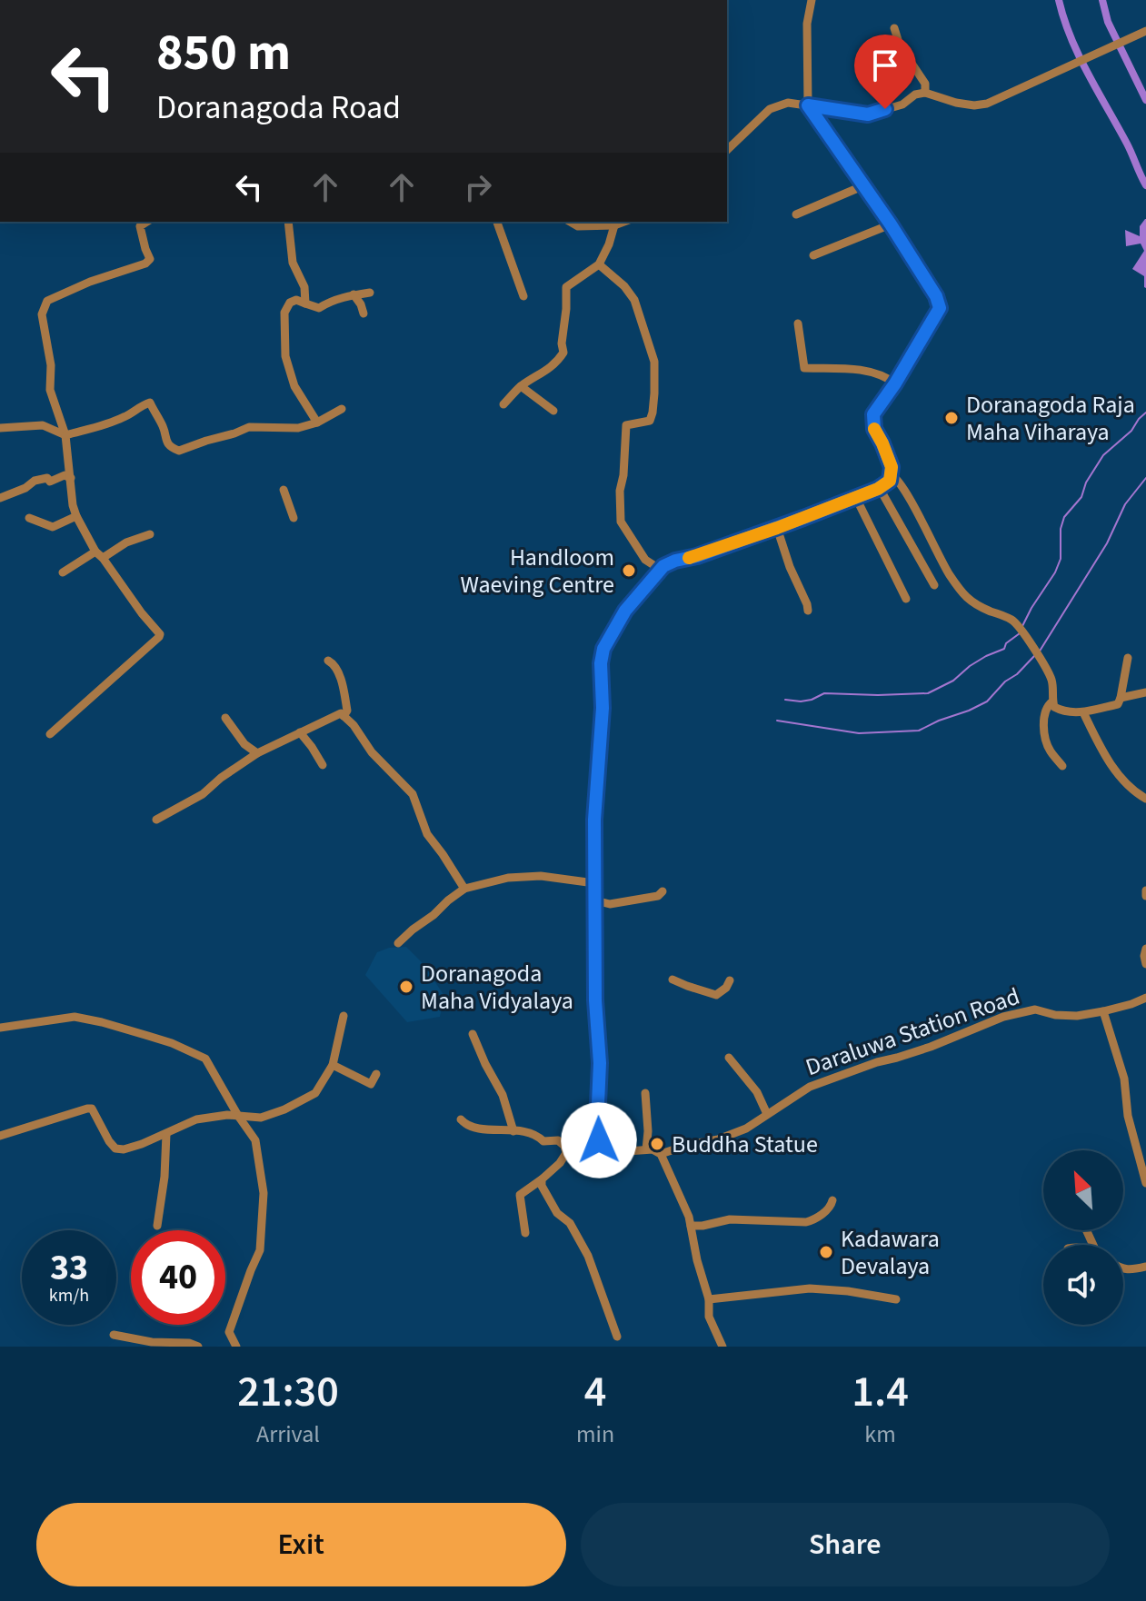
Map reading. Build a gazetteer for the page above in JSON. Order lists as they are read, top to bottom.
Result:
{
  "streets": {
    "street": ["Daraluwa Station Road"]
  },
  "places": [
    "Doranagoda Raja Maha Viharaya",
    "Handloom Waeving Centre",
    "Doranagoda Maha Vidyalaya",
    "Buddha Statue",
    "Kadawara Devalaya"
  ],
  "north": "top left",
  "page": {
    "turn": ["850 m", "Doranagoda Road"],
    "speed": "33 km/h",
    "limit": "40",
    "eta": [
      "21:30",
      "Arrival",
      "4",
      "min",
      "1.4",
      "km"
    ],
    "buttons": ["Exit", "Share"]
  }
}
